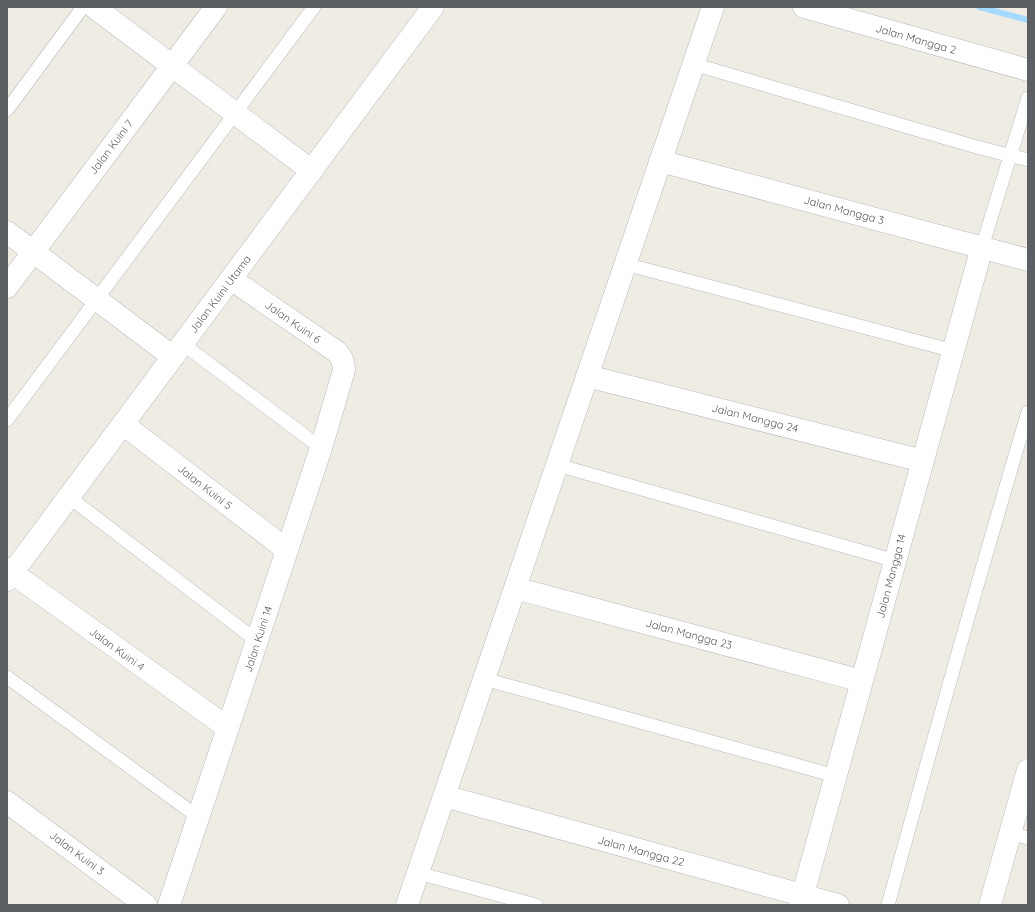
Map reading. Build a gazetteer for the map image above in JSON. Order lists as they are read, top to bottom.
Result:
{
  "streets": {
    "street": [
      "Jalan Mangga 2",
      "Jalan Kuini 7",
      "Jalan Mangga 3",
      "Jalan Kuini Utama",
      "Jalan Kuini 6",
      "Jalan Mangga 24",
      "Jalan Kuini 5",
      "Jalan Mangga 14",
      "Jalan Mangga 23",
      "Jalan Kuini 14",
      "Jalan Kuini 4",
      "Jalan Mangga 22",
      "Jalan Kuini 3"
    ]
  },
  "crossings": [
    ["Jalan Mangga 3", "Jalan Mangga 14"],
    ["Jalan Kuini Utama", "Jalan Kuini 6"],
    ["Jalan Kuini Utama", "Jalan Kuini 5"],
    ["Jalan Kuini Utama", "Jalan Kuini 4"],
    ["Jalan Kuini 6", "Jalan Kuini 14"],
    ["Jalan Mangga 24", "Jalan Mangga 14"],
    ["Jalan Kuini 5", "Jalan Kuini 14"],
    ["Jalan Mangga 14", "Jalan Mangga 23"],
    ["Jalan Mangga 14", "Jalan Mangga 22"],
    ["Jalan Kuini 14", "Jalan Kuini 4"]
  ]
}
